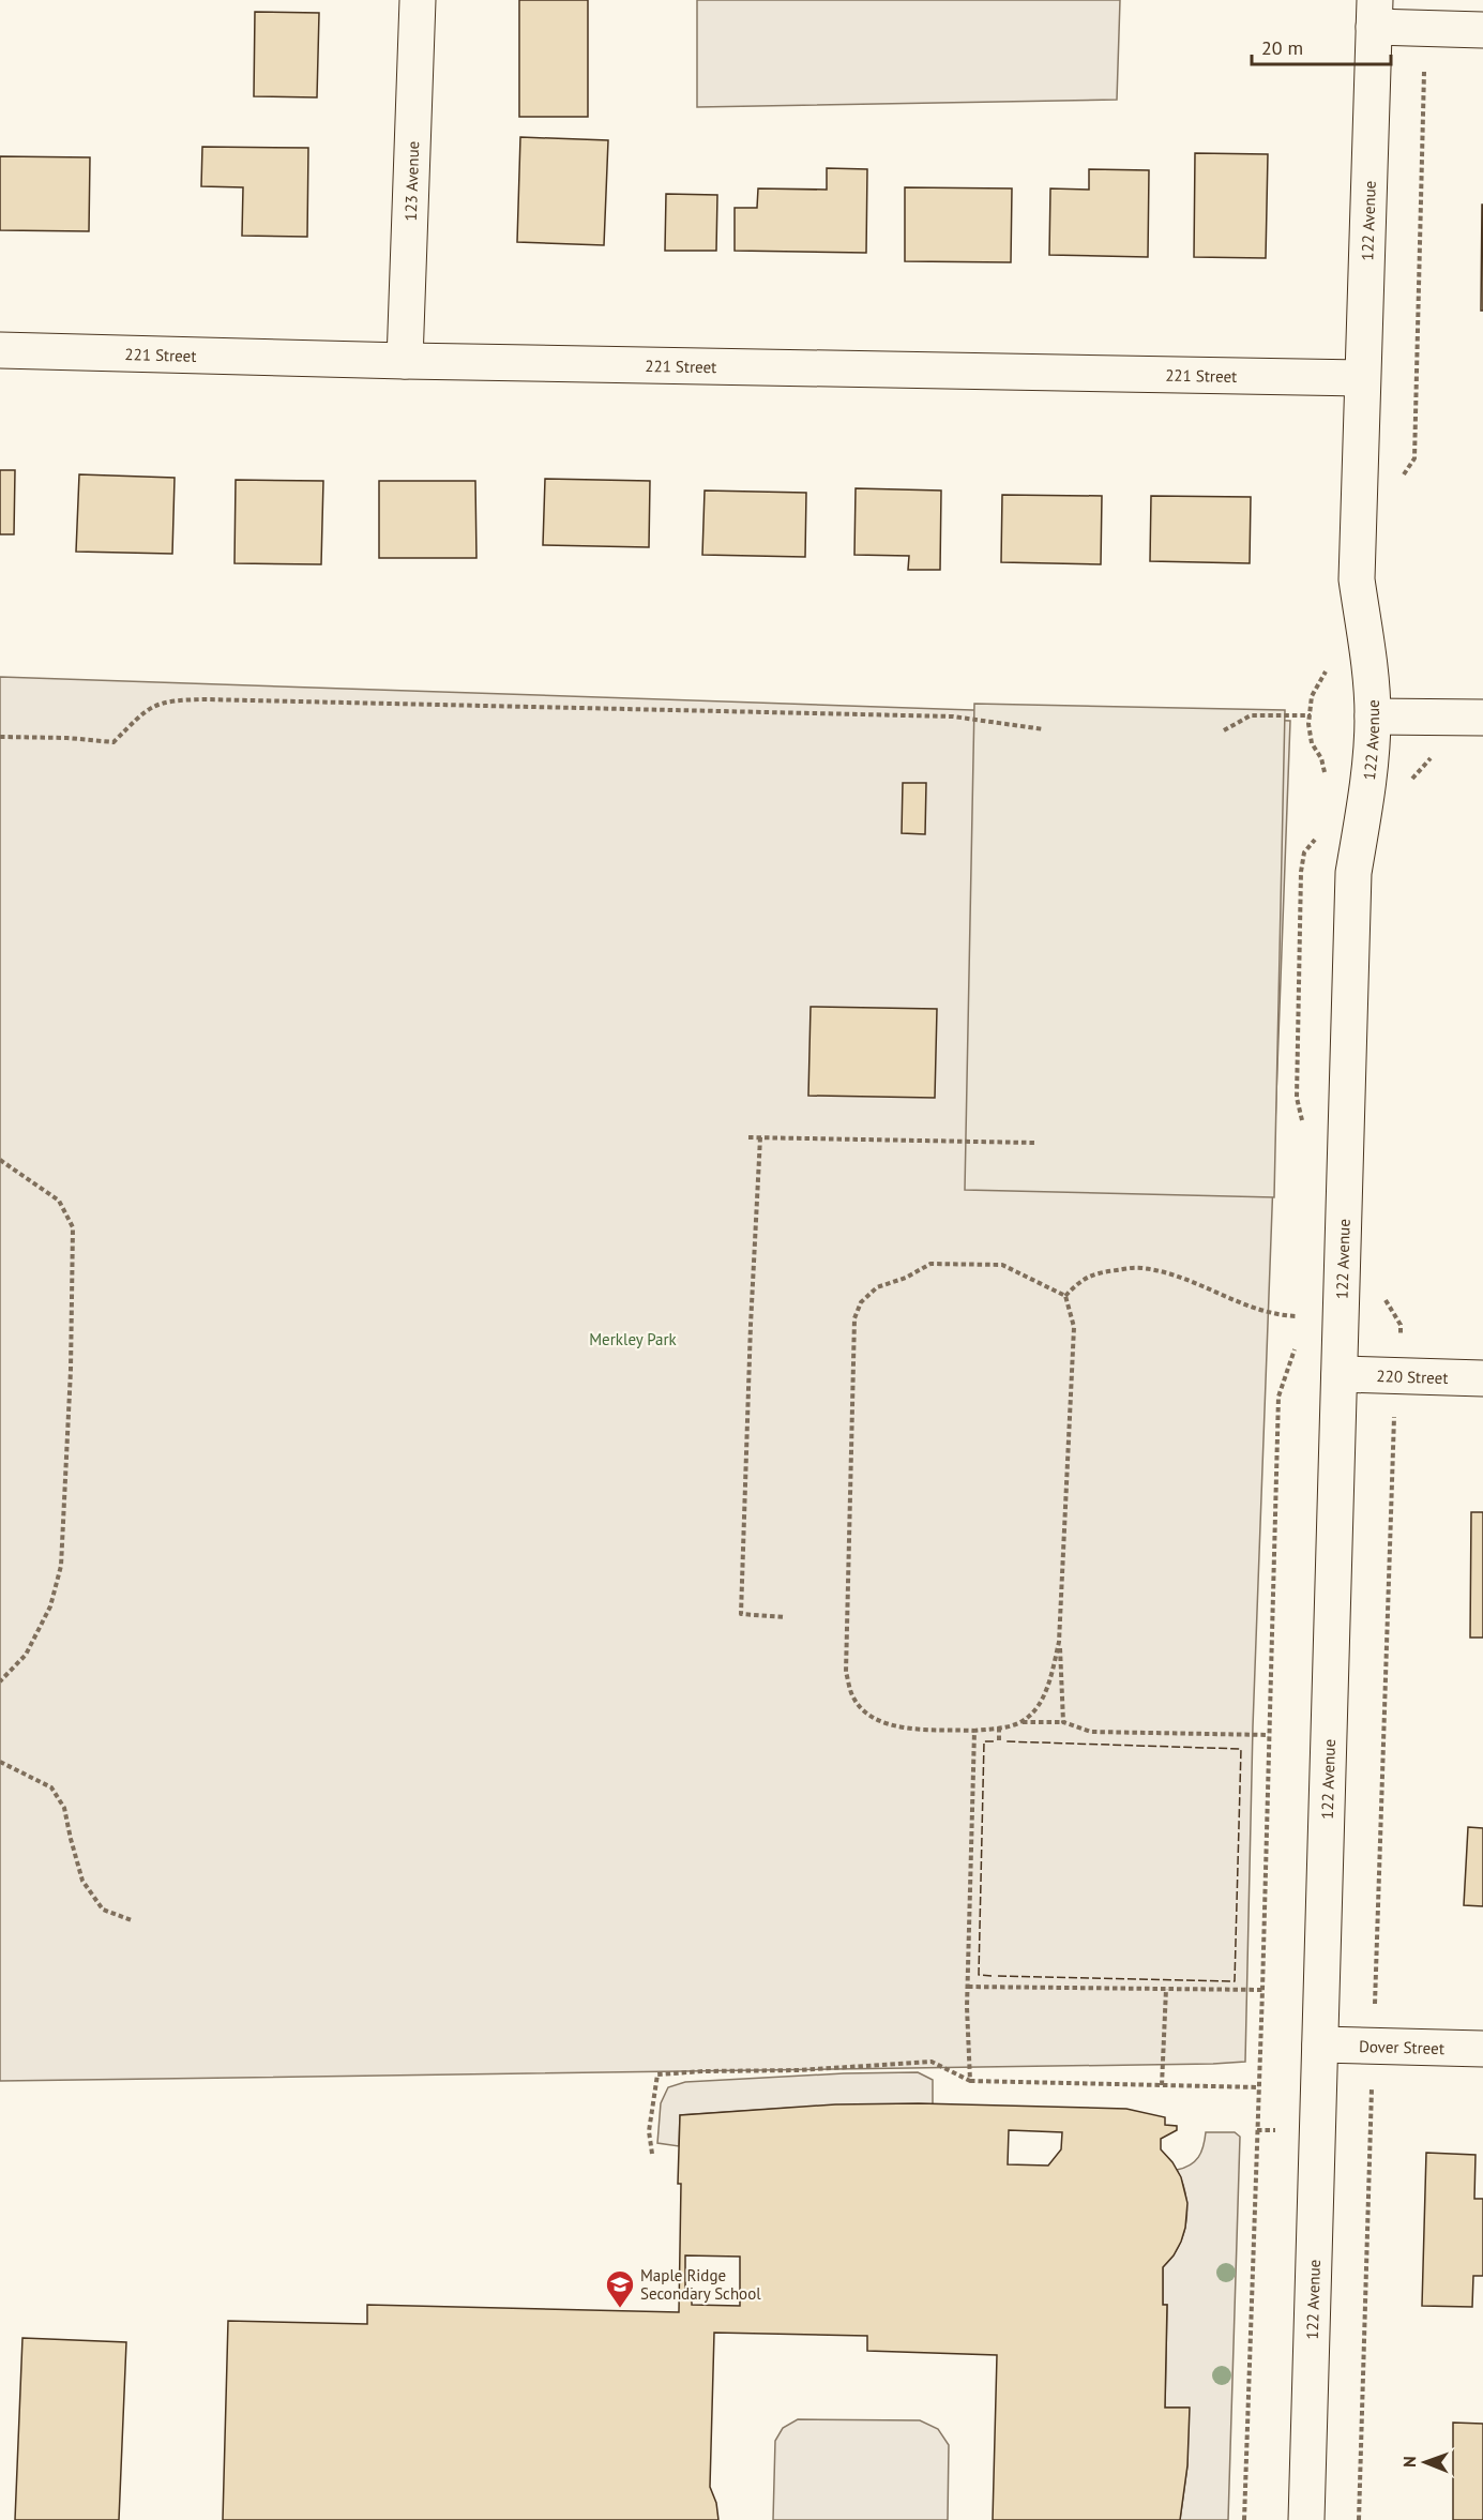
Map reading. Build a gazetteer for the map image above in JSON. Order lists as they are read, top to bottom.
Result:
{
  "streets": {
    "street": [
      "123 Avenue",
      "122 Avenue",
      "221 Street",
      "220 Street",
      "Dover Street"
    ]
  },
  "crossings": [
    ["123 Avenue", "221 Street"],
    ["122 Avenue", "221 Street"],
    ["122 Avenue", "220 Street"],
    ["122 Avenue", "Dover Street"]
  ],
  "parks": ["Merkley Park"],
  "places": {
    "school or university": ["Maple Ridge Secondary School"]
  },
  "scale_bar": "20 m",
  "north": "left"
}
